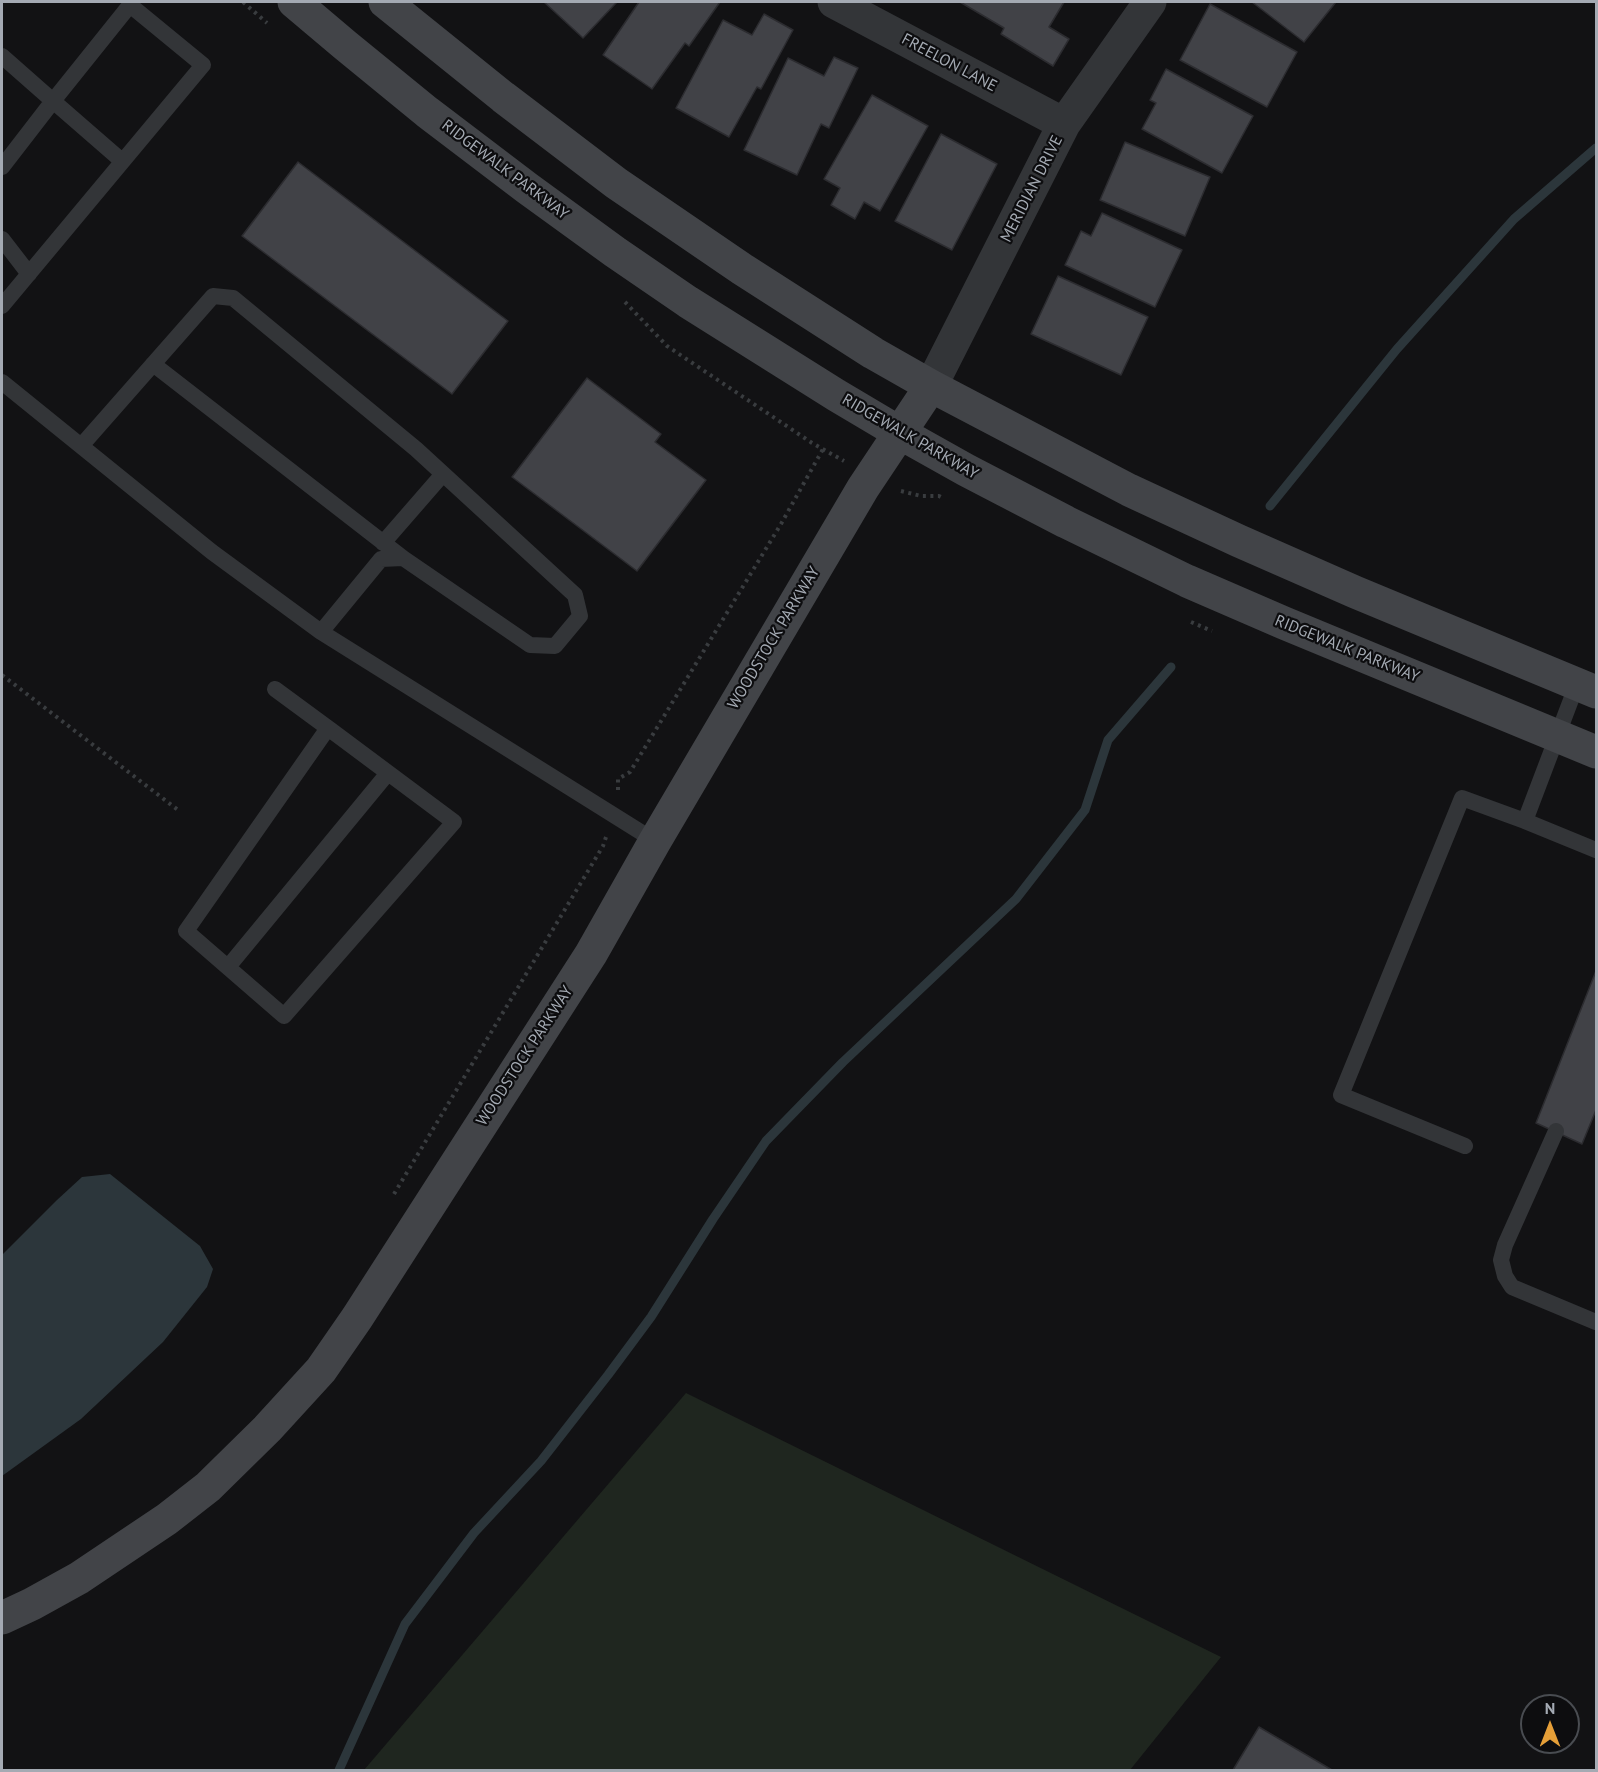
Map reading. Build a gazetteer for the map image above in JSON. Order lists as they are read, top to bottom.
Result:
{
  "streets": {
    "main road": ["RIDGEWALK PARKWAY", "WOODSTOCK PARKWAY"],
    "street": ["FREELON LANE", "MERIDIAN DRIVE"]
  },
  "crossings": [
    ["FREELON LANE", "MERIDIAN DRIVE"],
    ["RIDGEWALK PARKWAY", "WOODSTOCK PARKWAY"],
    ["MERIDIAN DRIVE", "WOODSTOCK PARKWAY"]
  ],
  "north": "top"
}
